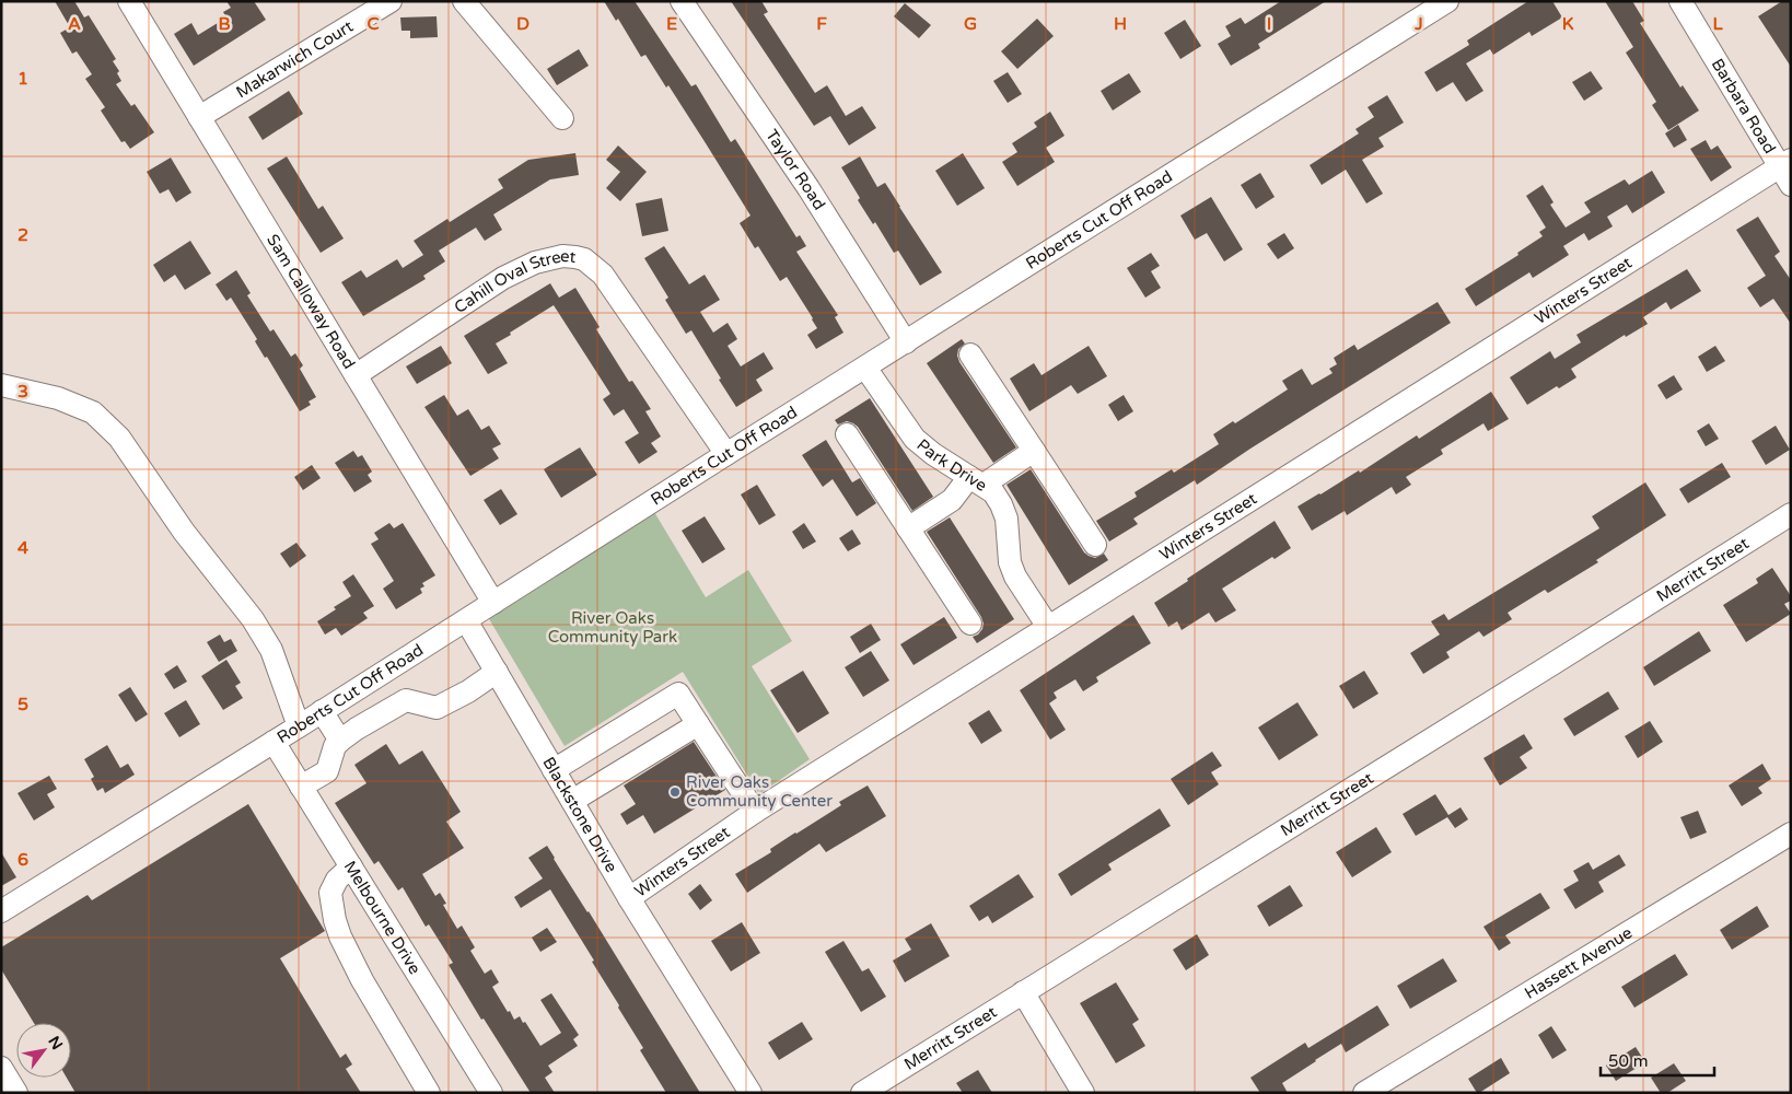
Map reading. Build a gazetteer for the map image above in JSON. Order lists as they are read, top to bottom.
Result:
{
  "streets": {
    "street": [
      "Makarwich Court",
      "Barbara Road",
      "Taylor Road",
      "Roberts Cut Off Road",
      "Cahill Oval Street",
      "Winters Street",
      "Sam Calloway Road",
      "Park Drive",
      "Merritt Street",
      "Blackstone Drive",
      "Melbourne Drive",
      "Hassett Avenue"
    ]
  },
  "crossings": [
    ["Makarwich Court", "Sam Calloway Road"],
    ["Barbara Road", "Winters Street"],
    ["Taylor Road", "Roberts Cut Off Road"],
    ["Roberts Cut Off Road", "Cahill Oval Street"],
    ["Roberts Cut Off Road", "Sam Calloway Road"],
    ["Roberts Cut Off Road", "Park Drive"],
    ["Roberts Cut Off Road", "Blackstone Drive"],
    ["Roberts Cut Off Road", "Melbourne Drive"],
    ["Cahill Oval Street", "Sam Calloway Road"],
    ["Winters Street", "Park Drive"],
    ["Winters Street", "Blackstone Drive"]
  ],
  "parks": ["River Oaks Community Park"],
  "places": ["River Oaks Community Center"],
  "scale_bar": "50 m",
  "north": "top right",
  "grid": {
    "columns": [
      "A",
      "B",
      "C",
      "D",
      "E",
      "F",
      "G",
      "H",
      "I",
      "J",
      "K",
      "L"
    ],
    "rows": [
      "1",
      "2",
      "3",
      "4",
      "5",
      "6"
    ]
  }
}
